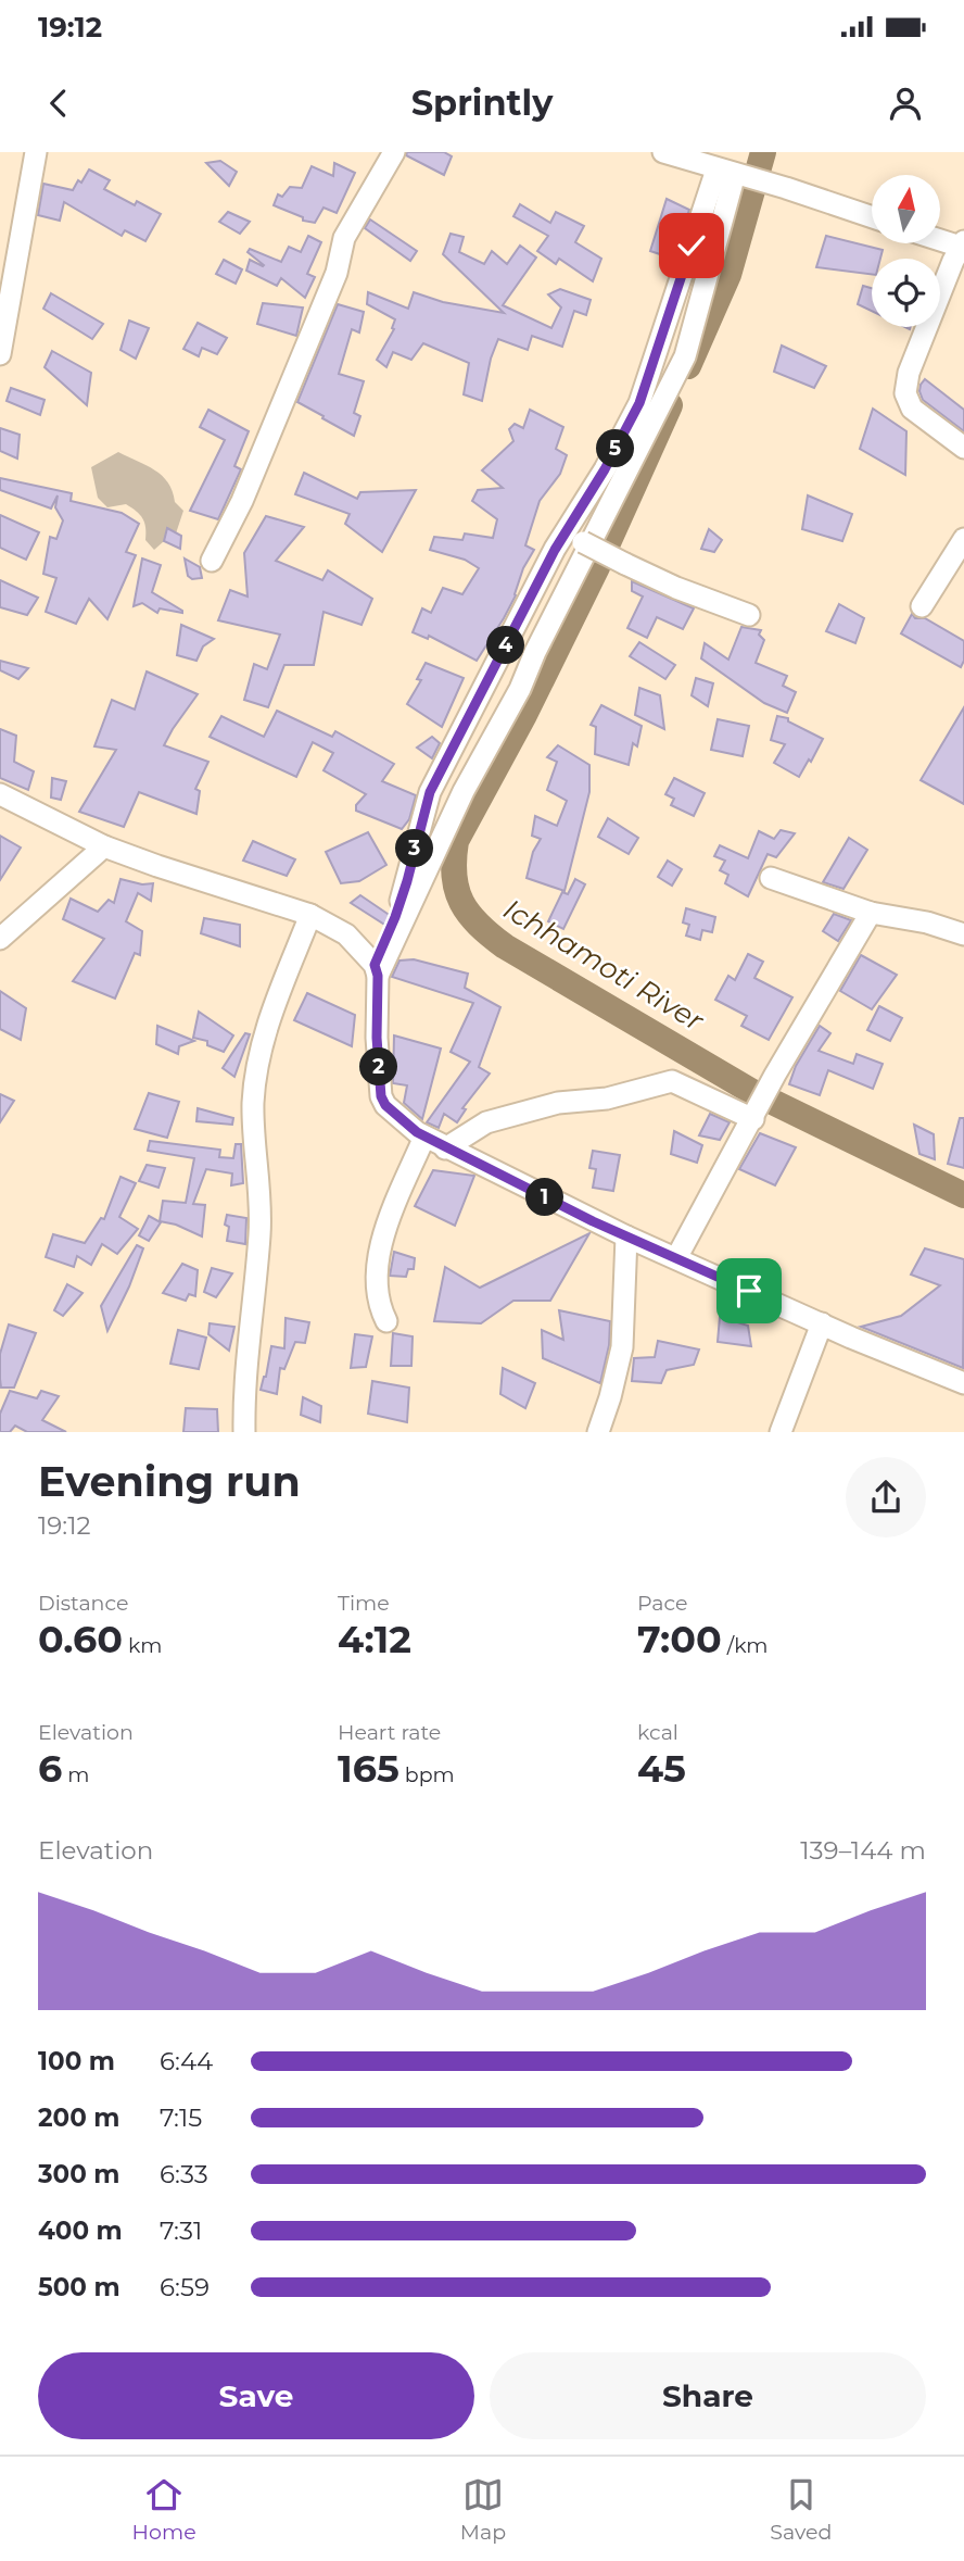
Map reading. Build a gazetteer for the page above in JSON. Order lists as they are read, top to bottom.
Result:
{
  "water": ["Ichhamoti River"],
  "north": "top",
  "page": {
    "status": "19:12",
    "header": "Sprintly",
    "pins": [
      "5",
      "4",
      "3",
      "2",
      "1"
    ],
    "heading": ["Evening run", "19:12"],
    "stats": [
      ["Distance", "0.60 km"],
      ["Time", "4:12"],
      ["Pace", "7:00 /km"],
      ["Elevation", "6 m"],
      ["Heart rate", "165 bpm"],
      ["kcal", "45"]
    ],
    "chart": ["Elevation", "139–144 m"],
    "list": [
      {
        "name": "100 m",
        "note": "6:44"
      },
      {
        "name": "200 m",
        "note": "7:15"
      },
      {
        "name": "300 m",
        "note": "6:33"
      },
      {
        "name": "400 m",
        "note": "7:31"
      },
      {
        "name": "500 m",
        "note": "6:59"
      }
    ],
    "buttons": ["Save", "Share"],
    "tabs": ["Home", "Map", "Saved"]
  }
}
